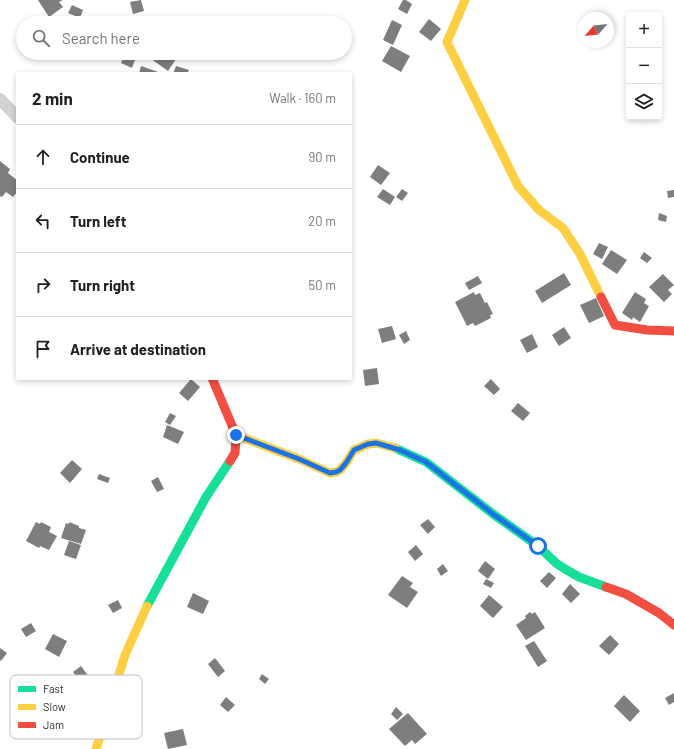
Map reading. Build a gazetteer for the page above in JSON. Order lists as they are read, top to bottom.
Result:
{
  "legend": ["Fast", "Slow", "Jam"],
  "north": "bottom left",
  "page": {
    "map_buttons": ["+", "−"],
    "search": "Search here",
    "heading": ["2 min", "Walk · 160 m"],
    "list": [
      ["Continue", "90 m"],
      ["Turn left", "20 m"],
      ["Turn right", "50 m"],
      "Arrive at destination"
    ]
  }
}
